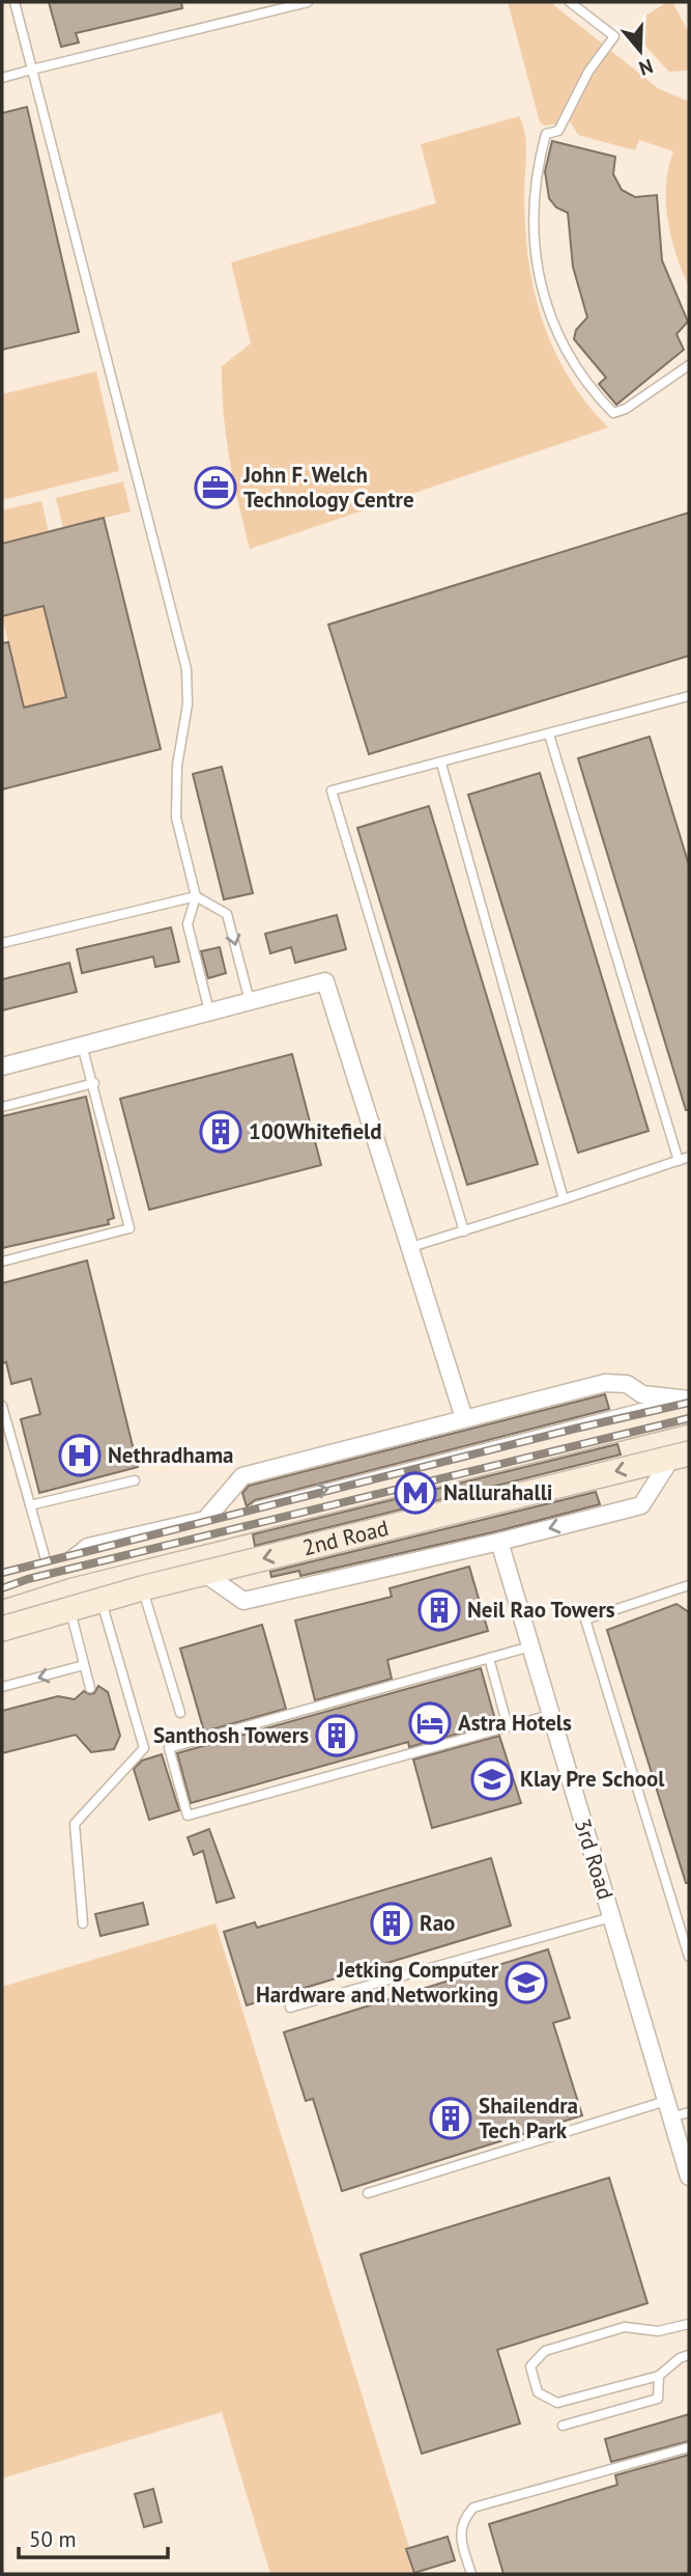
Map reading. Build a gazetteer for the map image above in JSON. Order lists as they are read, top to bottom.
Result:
{
  "streets": {
    "main road": ["2nd Road"],
    "street": ["3rd Road"]
  },
  "places": {
    "office": ["John F. Welch Technology Centre"],
    "building": [
      "100Whitefield",
      "Neil Rao Towers",
      "Santhosh Towers",
      "Rao",
      "Shailendra Tech Park"
    ],
    "hospital": ["Nethradhama"],
    "metro station": ["Nallurahalli"],
    "hotel": ["Astra Hotels"],
    "school or university": ["Klay Pre School", "Jetking Computer Hardware and Networking"]
  },
  "scale_bar": "50 m",
  "north": "bottom"
}
